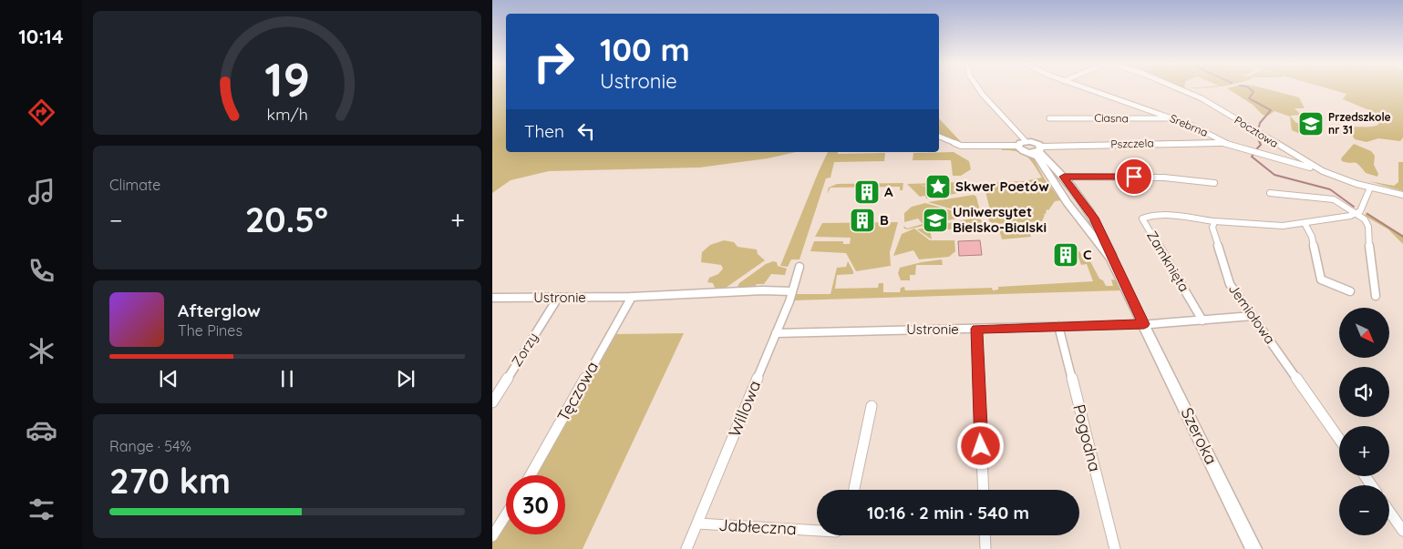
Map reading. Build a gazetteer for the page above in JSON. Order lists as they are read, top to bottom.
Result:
{
  "streets": {
    "street": [
      "Ciasna",
      "Srebrna",
      "Pocztowa",
      "Pszczela",
      "Zamknięta",
      "Ustronie",
      "Jemiołowa",
      "Zorzy",
      "Tęczowa",
      "Willowa",
      "Szeroka",
      "Pogodna",
      "Jabłeczna"
    ]
  },
  "crossings": [
    ["Ciasna", "Srebrna"],
    ["Srebrna", "Pocztowa"],
    ["Srebrna", "Pszczela"],
    ["Zamknięta", "Ustronie"],
    ["Zamknięta", "Jemiołowa"],
    ["Ustronie", "Jemiołowa"],
    ["Ustronie", "Zorzy"],
    ["Ustronie", "Tęczowa"],
    ["Ustronie", "Willowa"],
    ["Ustronie", "Szeroka"],
    ["Ustronie", "Pogodna"],
    ["Willowa", "Jabłeczna"]
  ],
  "places": {
    "school or university": ["Przedszkole nr 31", "Uniwersytet Bielsko-Bialski"],
    "place": ["Skwer Poetów"],
    "building": ["A", "B", "C"]
  },
  "north": "bottom right",
  "page": {
    "tabs": "10:14",
    "turn": ["100 m", "Ustronie"],
    "then": "Then",
    "tile": [
      "Climate",
      ["Range · 54%", "270 km"]
    ],
    "heat": ["−", "20.5°", "+"],
    "song": ["Afterglow", "The Pines"],
    "map_buttons": ["+", "−"],
    "limit": "30",
    "trip": "10:16 · 2 min · 540 m",
    "gauge": ["19", "km/h"]
  }
}
